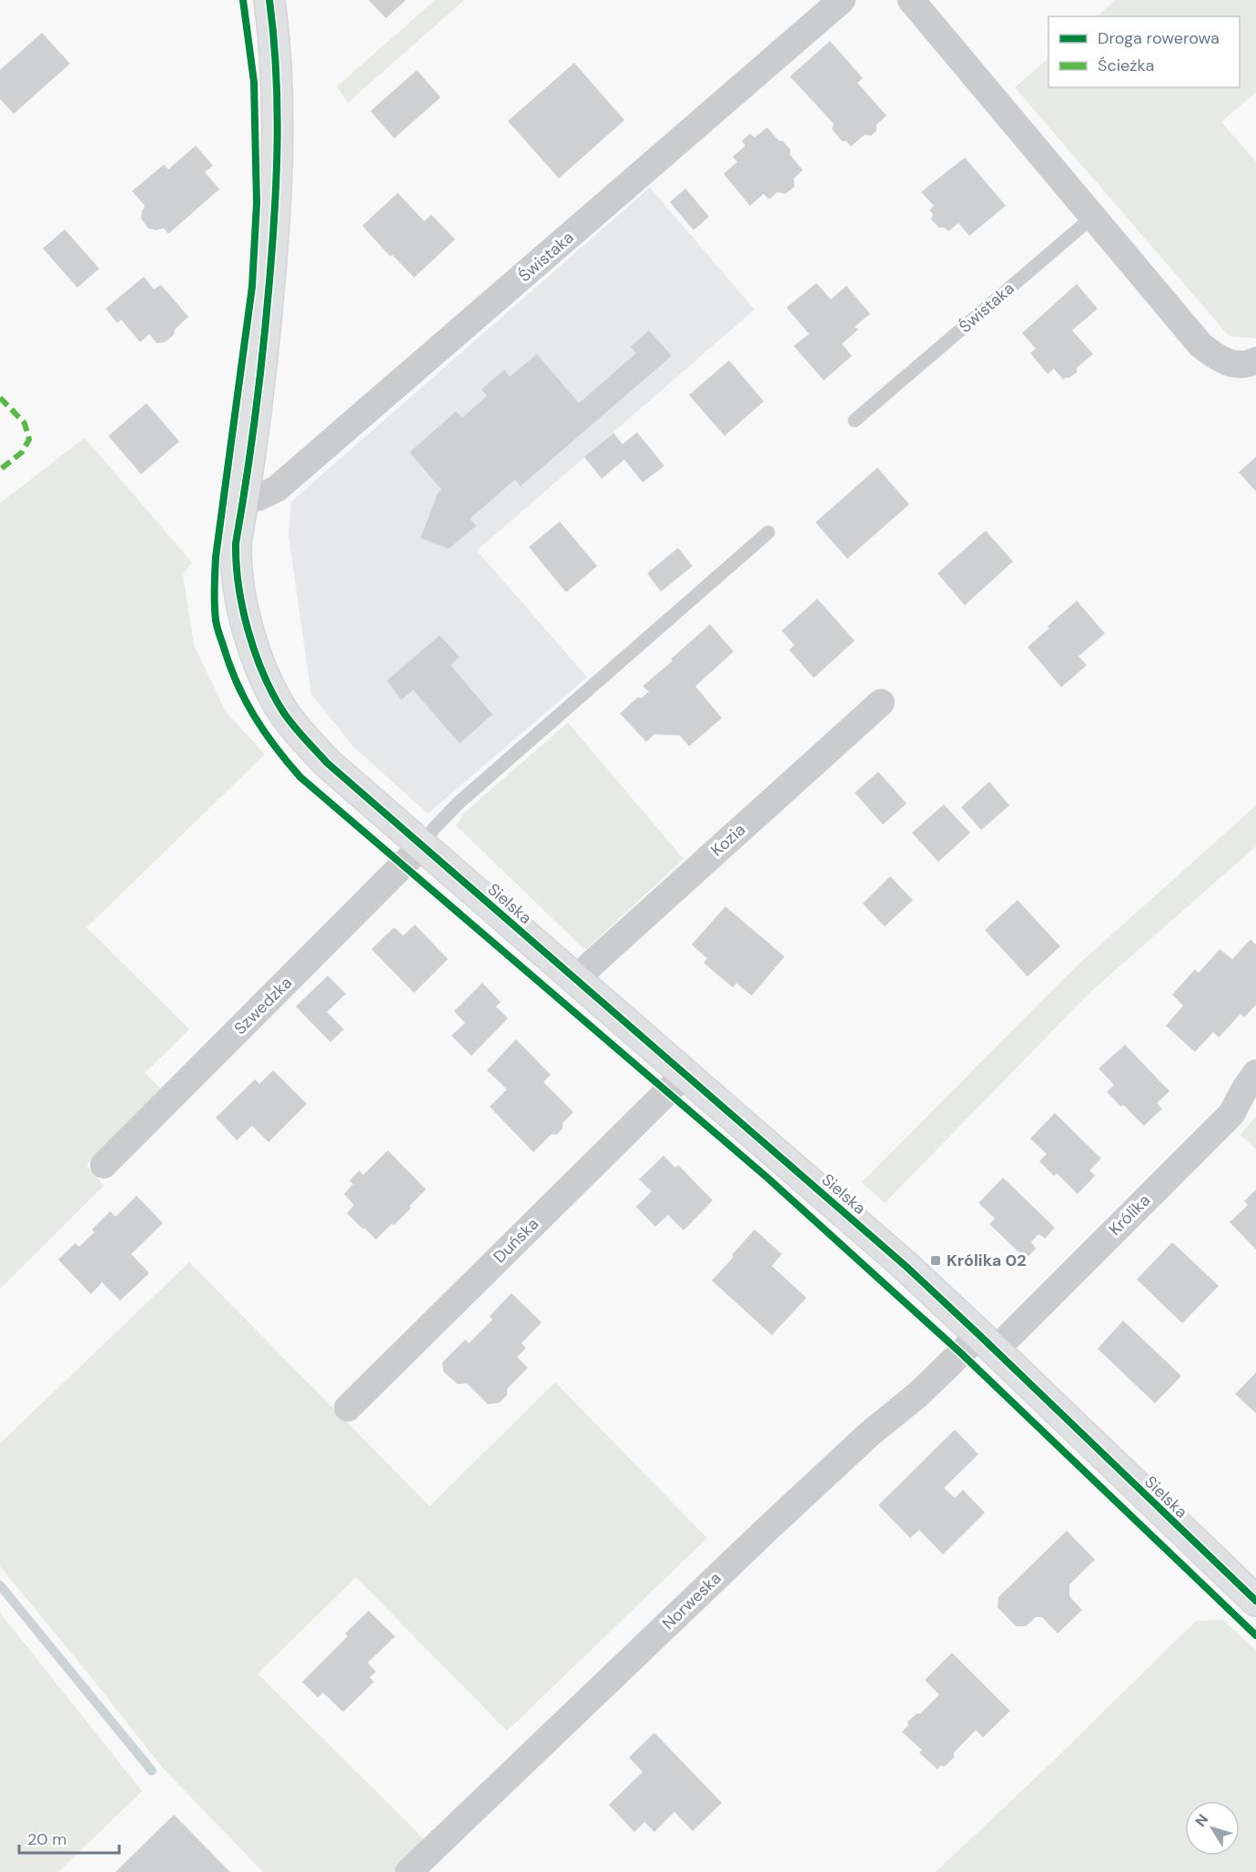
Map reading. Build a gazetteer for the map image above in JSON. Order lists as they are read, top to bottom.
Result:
{
  "streets": {
    "street": [
      "Świstaka",
      "Kozia",
      "Sielska",
      "Szwedzka",
      "Królika",
      "Duńska",
      "Norweska"
    ]
  },
  "crossings": [
    ["Świstaka", "Sielska"],
    ["Kozia", "Sielska"],
    ["Sielska", "Szwedzka"],
    ["Sielska", "Królika"],
    ["Sielska", "Duńska"],
    ["Sielska", "Norweska"],
    ["Królika", "Norweska"]
  ],
  "places": {
    "transit": ["Królika 02"]
  },
  "legend": ["Droga rowerowa", "Ścieżka"],
  "scale_bar": "20 m",
  "north": "top left"
}
